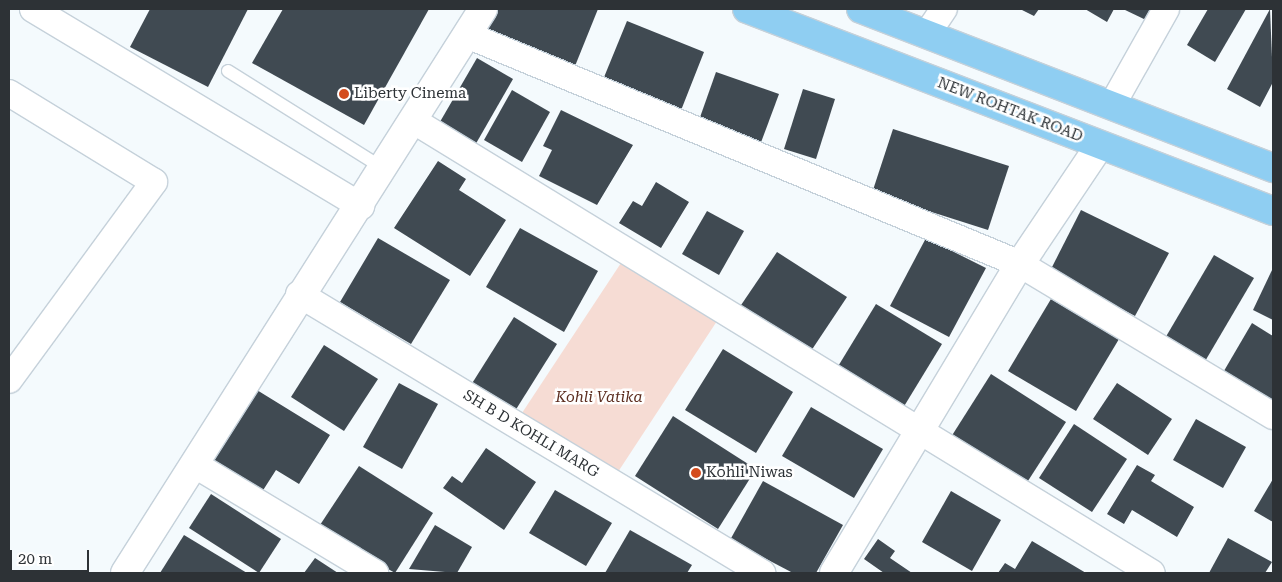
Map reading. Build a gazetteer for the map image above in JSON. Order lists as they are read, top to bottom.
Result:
{
  "streets": {
    "main road": ["NEW ROHTAK ROAD"],
    "street": ["SH B D KOHLI MARG"]
  },
  "parks": ["Kohli Vatika"],
  "places": ["Liberty Cinema", "Kohli Niwas"],
  "scale_bar": "20 m"
}
